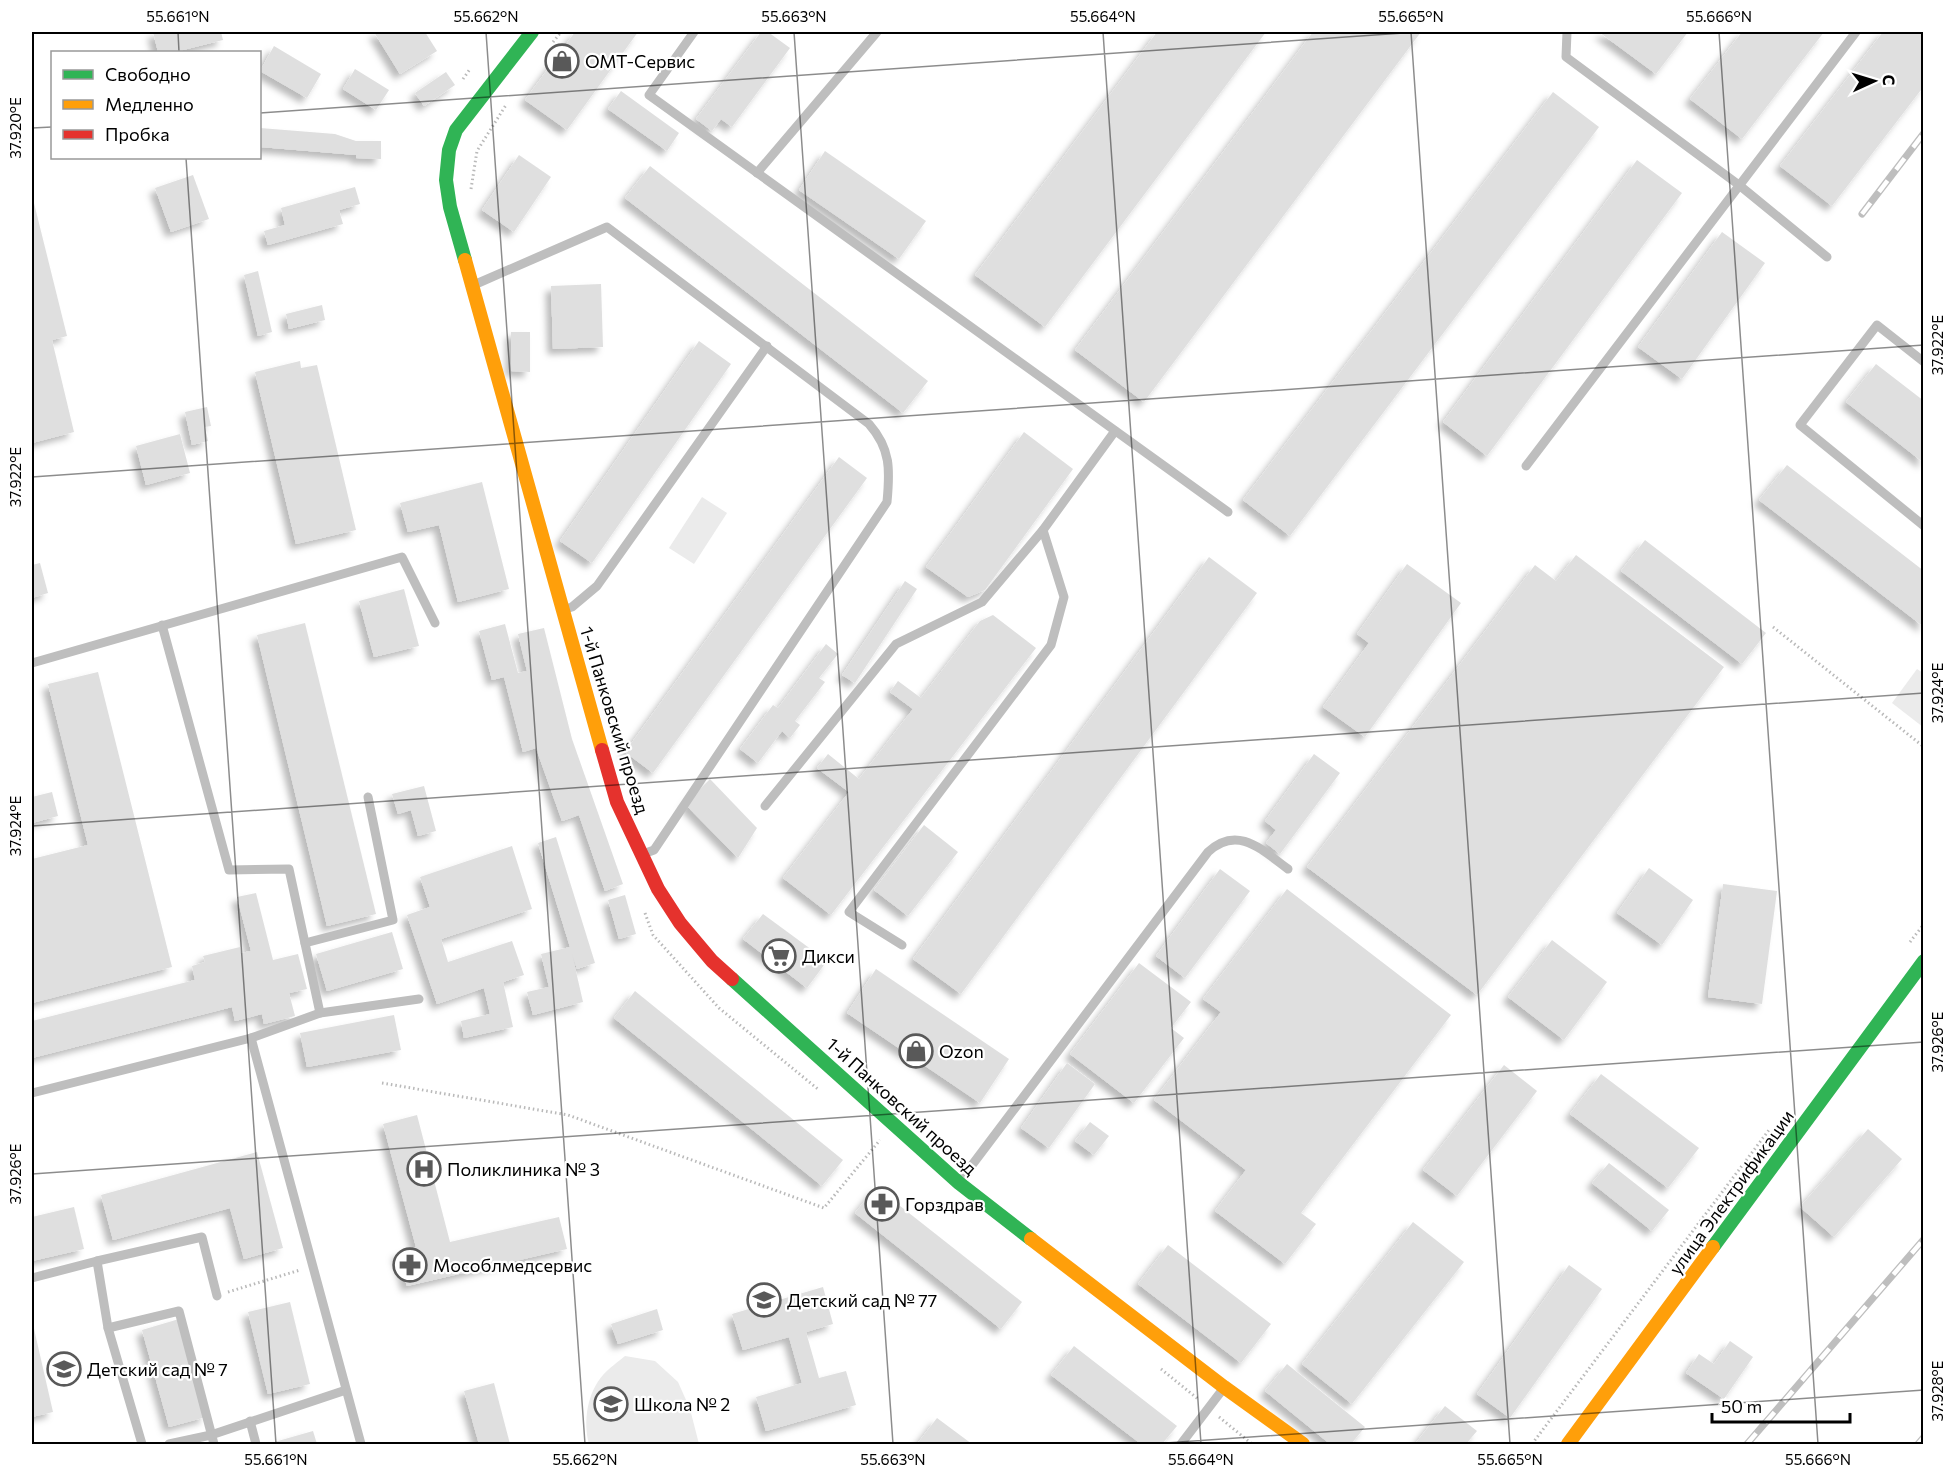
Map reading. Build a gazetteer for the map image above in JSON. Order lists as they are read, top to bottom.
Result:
{
  "streets": {
    "street": ["1-й Панковский проезд", "улица Электрификации"]
  },
  "places": {
    "shop": ["ОМТ-Сервис", "Ozon"],
    "supermarket": ["Дикси"],
    "hospital": ["Поликлиника № 3"],
    "pharmacy": ["Горздрав", "Мособлмедсервис"],
    "school or university": ["Детский сад № 77", "Детский сад № 7", "Школа № 2"]
  },
  "legend": ["Свободно", "Медленно", "Пробка"],
  "scale_bar": "50 m",
  "north": "right",
  "coordinates": [
    "55.661°N",
    "55.662°N",
    "55.663°N",
    "55.664°N",
    "55.665°N",
    "55.666°N",
    "37.920°E",
    "37.922°E",
    "37.924°E",
    "37.926°E",
    "37.928°E"
  ]
}
